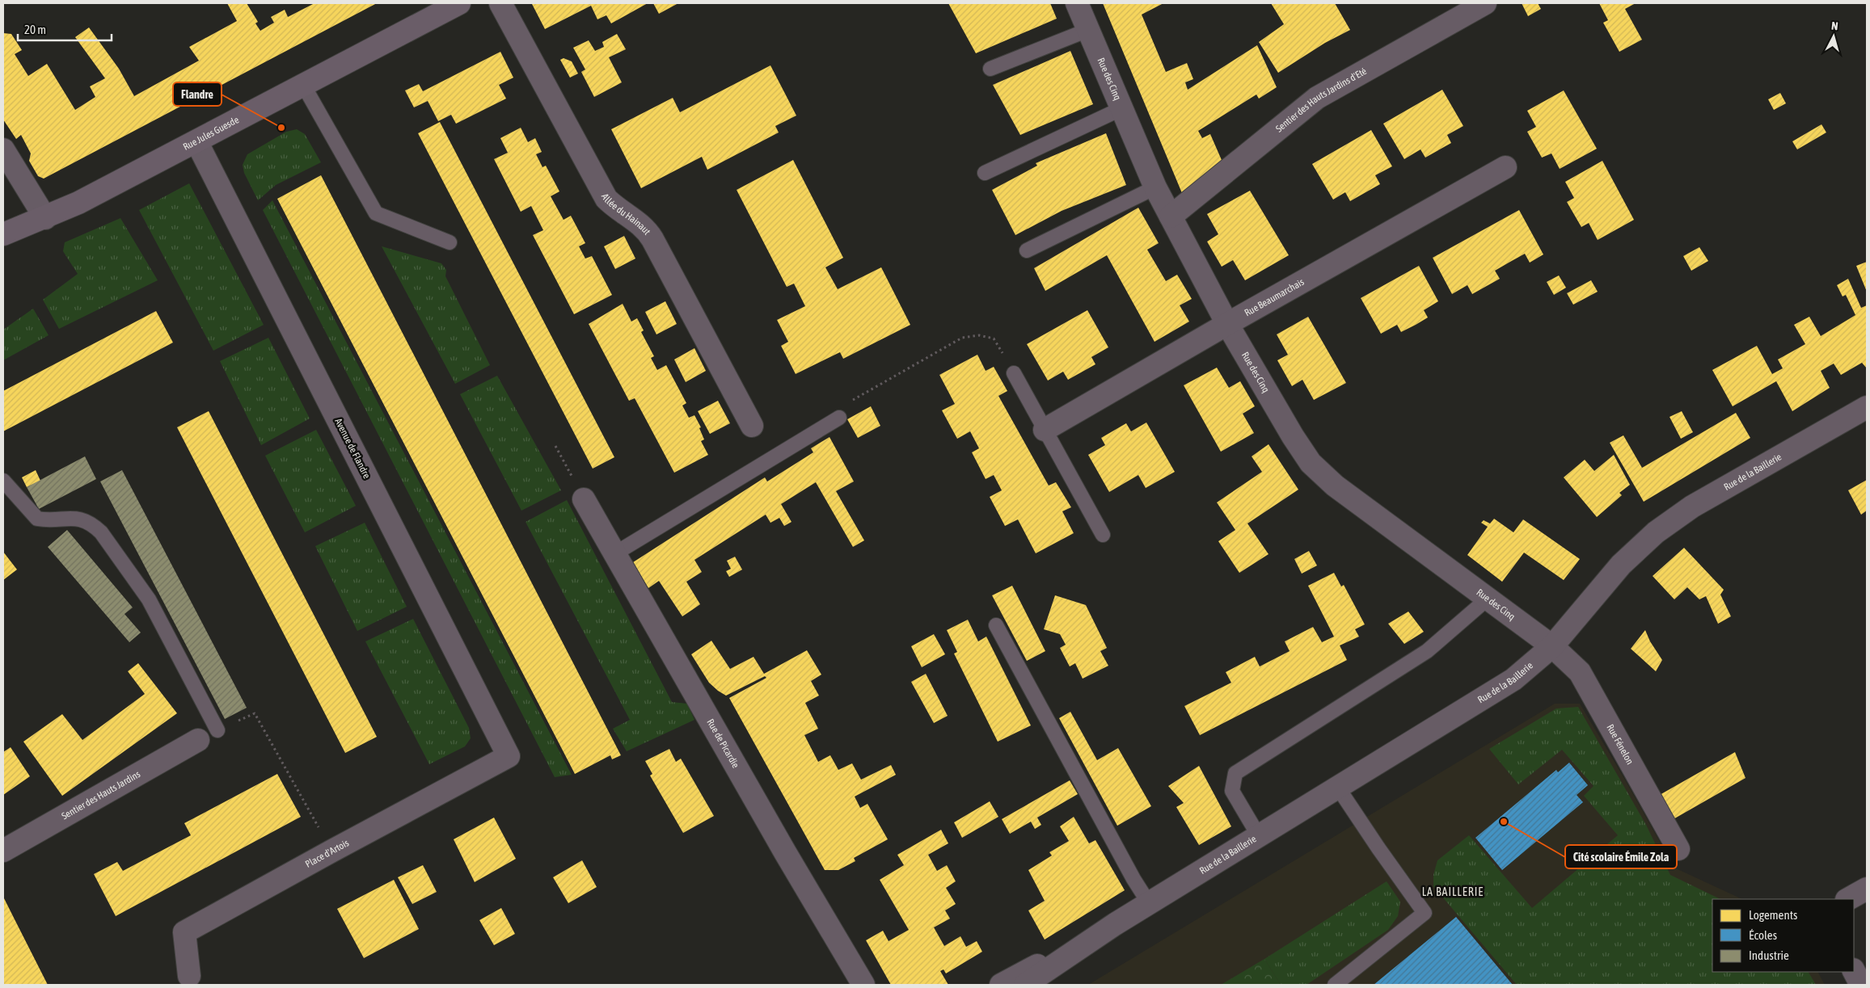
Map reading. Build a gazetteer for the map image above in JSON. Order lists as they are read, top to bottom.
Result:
{
  "streets": {
    "main road": ["Rue Jules Guesde"],
    "street": [
      "Rue des Cinq",
      "Sentier des Hauts Jardins d'Eté",
      "Allée du Hainaut",
      "Rue Beaumarchais",
      "Avenue de Flandre",
      "Rue de la Baillerie",
      "Rue de Picardie",
      "Rue Fénelon",
      "Sentier des Hauts Jardins",
      "Place d'Artois"
    ]
  },
  "crossings": [
    ["Rue des Cinq", "Sentier des Hauts Jardins d'Eté"],
    ["Rue des Cinq", "Rue Beaumarchais"],
    ["Rue des Cinq", "Rue de la Baillerie"],
    ["Rue des Cinq", "Rue Fénelon"],
    ["Rue Jules Guesde", "Avenue de Flandre"],
    ["Avenue de Flandre", "Place d'Artois"],
    ["Rue de la Baillerie", "Rue Fénelon"]
  ],
  "districts": ["LA BAILLERIE"],
  "places": ["Flandre", "Cité scolaire Émile Zola"],
  "legend": ["Logements", "Écoles", "Industrie"],
  "scale_bar": "20 m",
  "north": "top"
}
